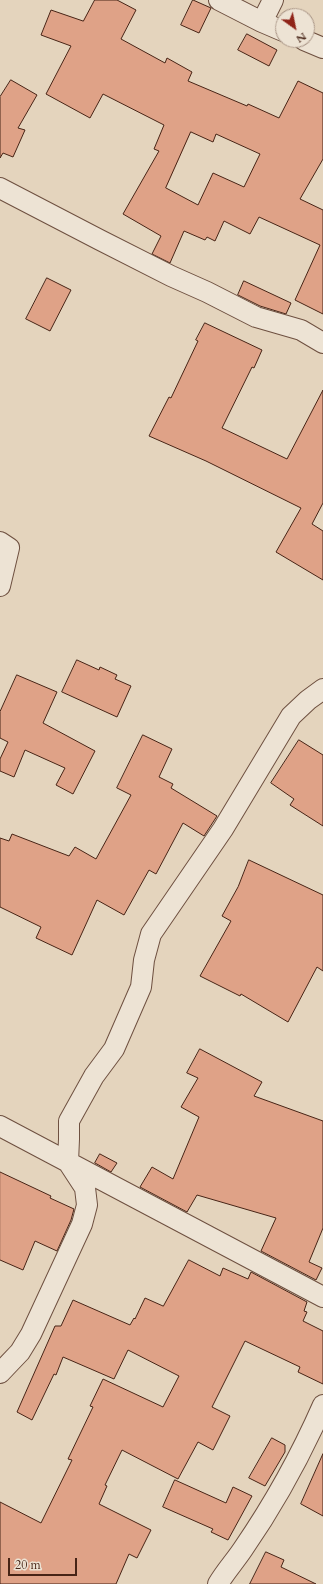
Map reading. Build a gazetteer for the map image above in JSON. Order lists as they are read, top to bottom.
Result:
{
  "scale_bar": "20 m",
  "north": "bottom right"
}
